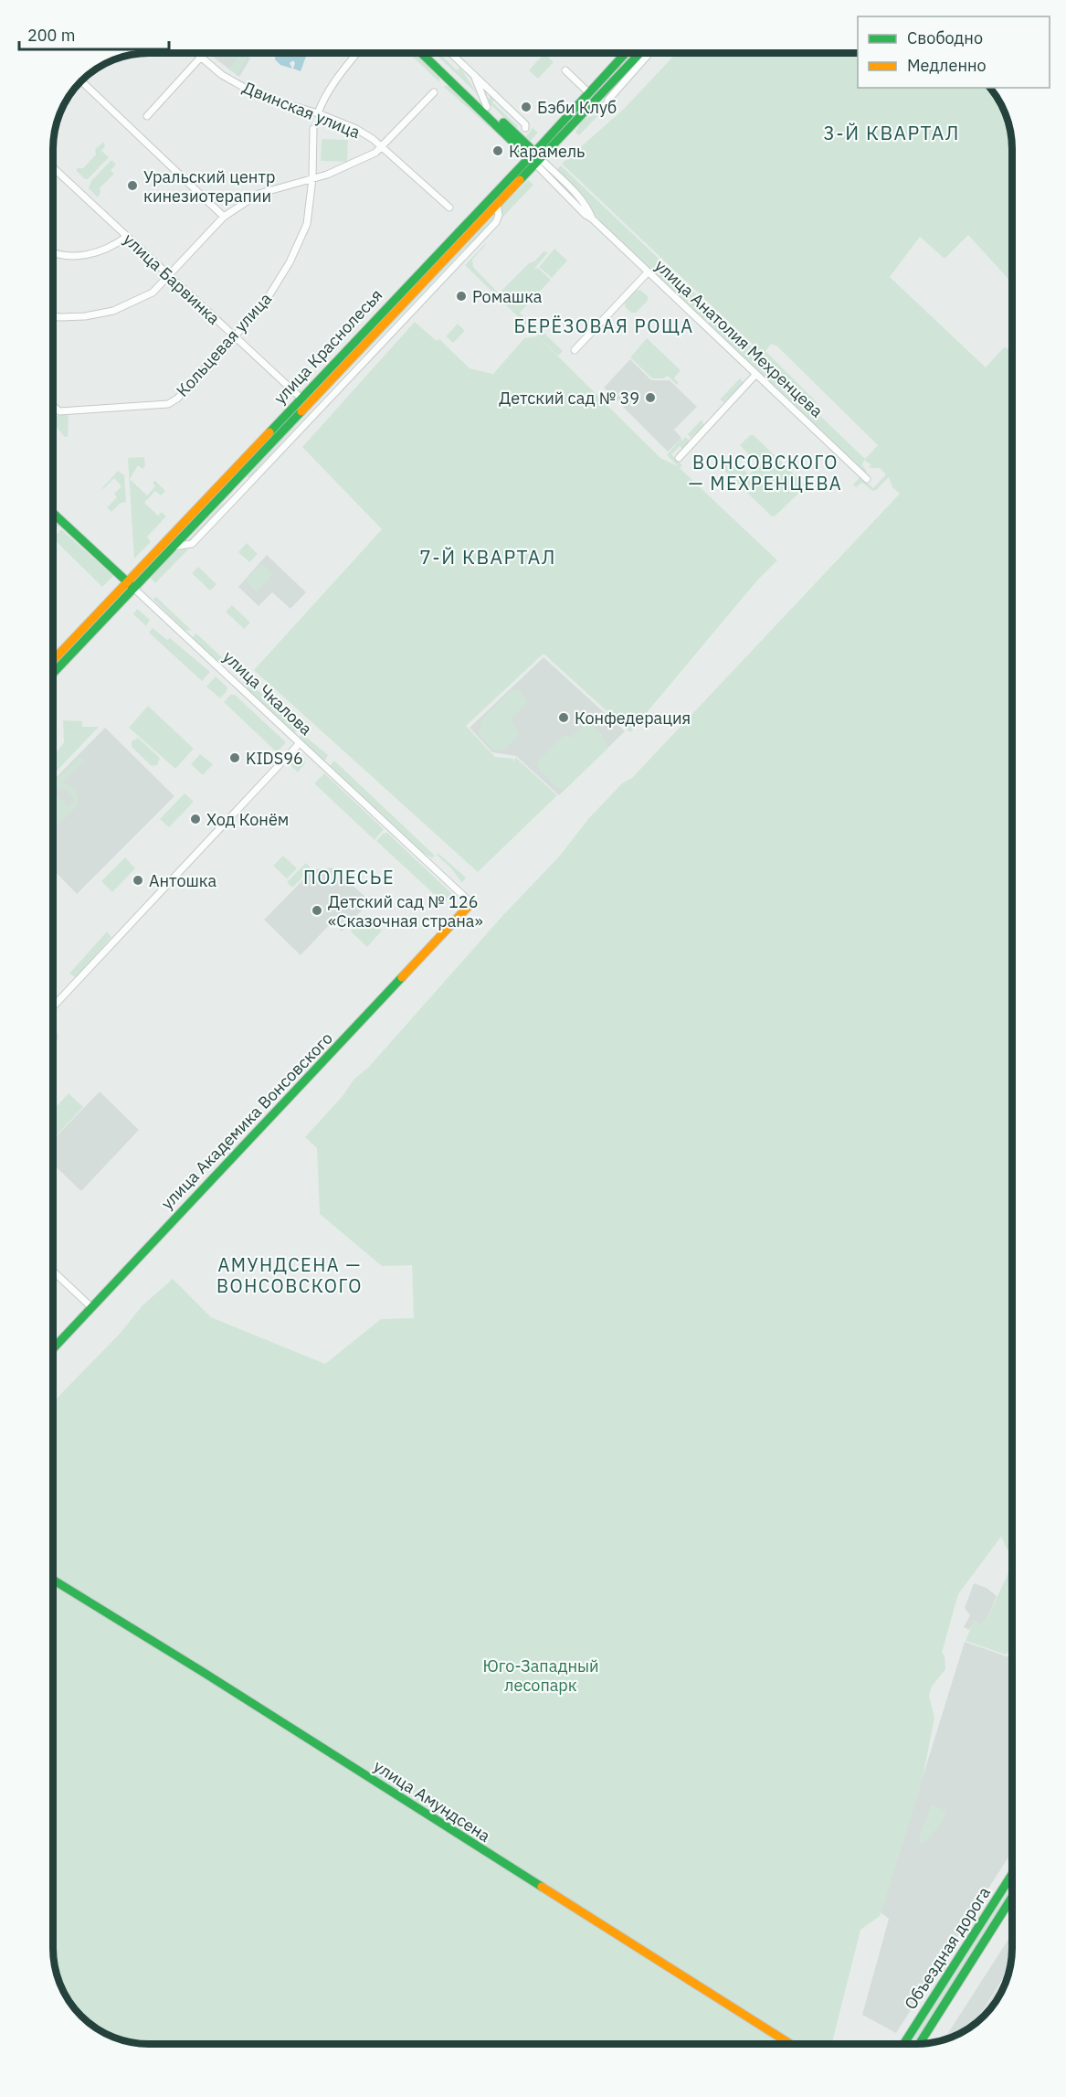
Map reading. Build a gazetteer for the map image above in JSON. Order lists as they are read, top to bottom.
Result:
{
  "streets": {
    "street": [
      "Двинская улица",
      "улица Барвинка",
      "улица Анатолия Мехренцева",
      "Кольцевая улица",
      "улица Краснолесья",
      "улица Чкалова",
      "улица Академика Вонсовского",
      "улица Амундсена",
      "Объездная дорога"
    ]
  },
  "crossings": [
    ["улица Барвинка", "Кольцевая улица"],
    ["улица Барвинка", "улица Краснолесья"],
    ["улица Анатолия Мехренцева", "улица Краснолесья"],
    ["улица Краснолесья", "улица Чкалова"],
    ["улица Чкалова", "улица Академика Вонсовского"]
  ],
  "districts": [
    "3-Й КВАРТАЛ",
    "БЕРЁЗОВАЯ РОЩА",
    "ВОНСОВСКОГО — МЕХРЕНЦЕВА",
    "7-Й КВАРТАЛ",
    "ПОЛЕСЬЕ",
    "АМУНДСЕНА — ВОНСОВСКОГО"
  ],
  "parks": ["Юго-Западный лесопарк"],
  "places": [
    "Бэби Клуб",
    "Карамель",
    "Уральский центр кинезиотерапии",
    "Ромашка",
    "Детский сад № 39",
    "Конфедерация",
    "KIDS96",
    "Ход Конём",
    "Антошка",
    "Детский сад № 126 «Сказочная страна»"
  ],
  "legend": ["Свободно", "Медленно"],
  "scale_bar": "200 m"
}
